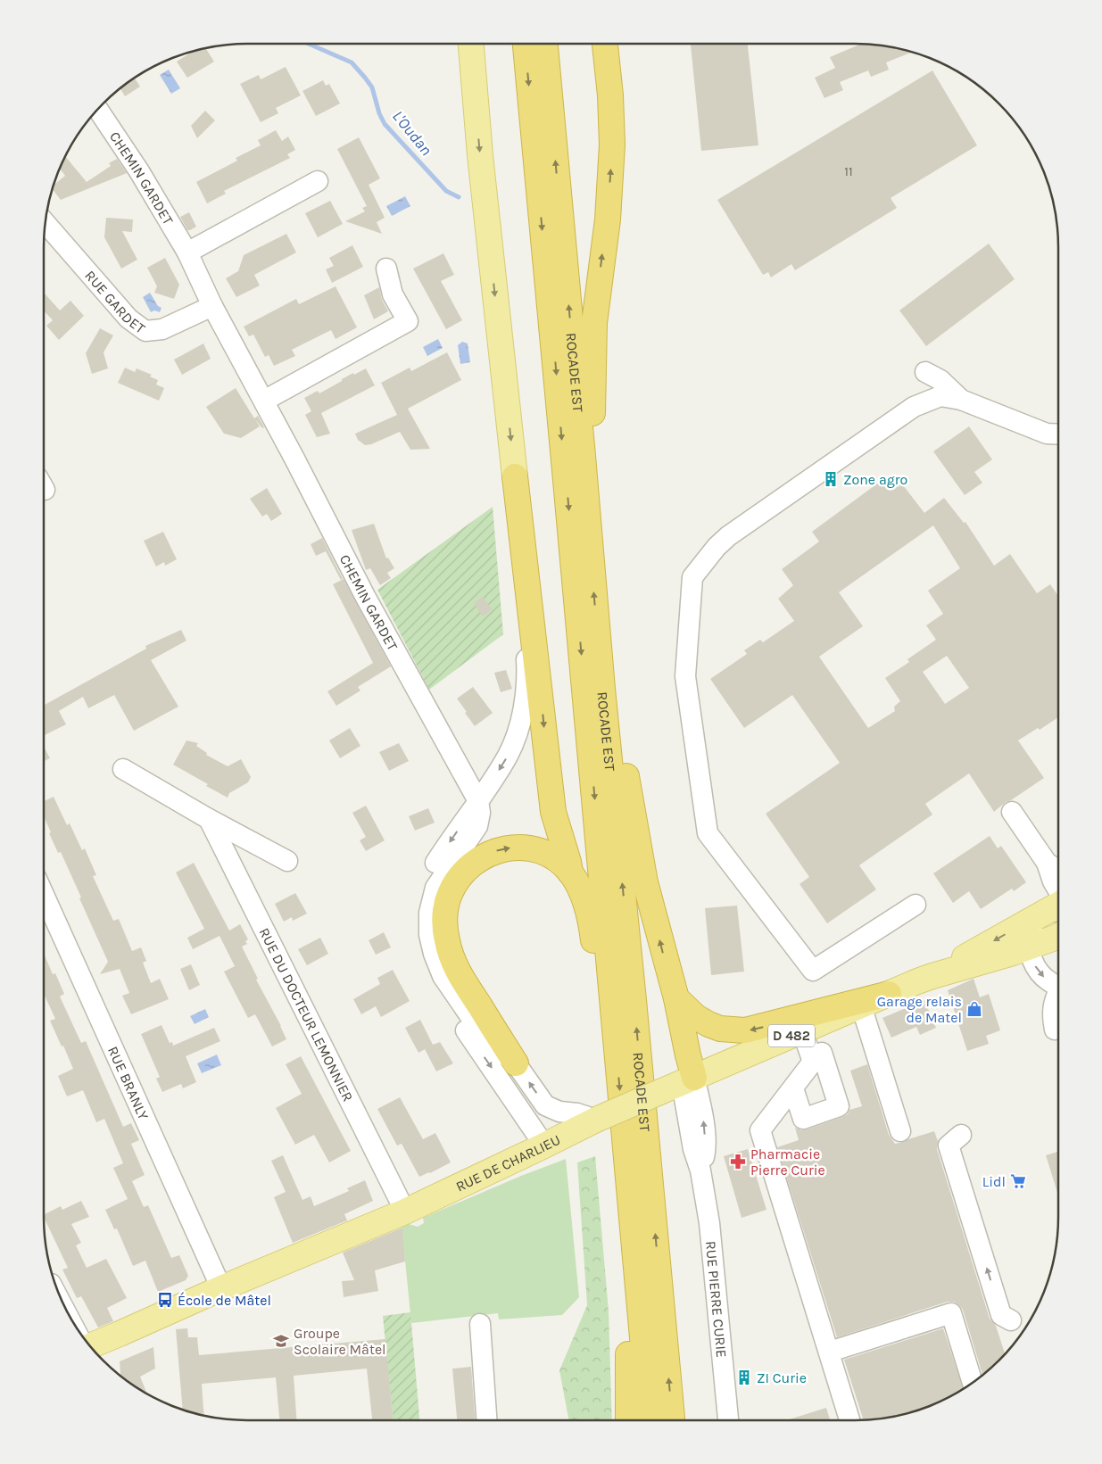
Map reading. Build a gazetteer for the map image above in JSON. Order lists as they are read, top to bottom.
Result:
{
  "streets": {
    "highway": ["ROCADE EST"],
    "main road": ["D 482", "RUE DE CHARLIEU"],
    "street": [
      "CHEMIN GARDET",
      "RUE GARDET",
      "RUE DU DOCTEUR LEMONNIER",
      "RUE BRANLY",
      "RUE PIERRE CURIE"
    ]
  },
  "crossings": [
    ["CHEMIN GARDET", "RUE GARDET"],
    ["RUE DU DOCTEUR LEMONNIER", "RUE DE CHARLIEU"],
    ["RUE BRANLY", "RUE DE CHARLIEU"],
    ["RUE DE CHARLIEU", "RUE PIERRE CURIE"]
  ],
  "water": ["L'Oudan"],
  "places": {
    "building": ["Zone agro", "ZI Curie"],
    "shop": ["Garage relais de Matel"],
    "pharmacy": ["Pharmacie Pierre Curie"],
    "supermarket": ["Lidl"],
    "bus stop": ["École de Mâtel"],
    "school or university": ["Groupe Scolaire Mâtel"]
  },
  "house_numbers": ["11"]
}
